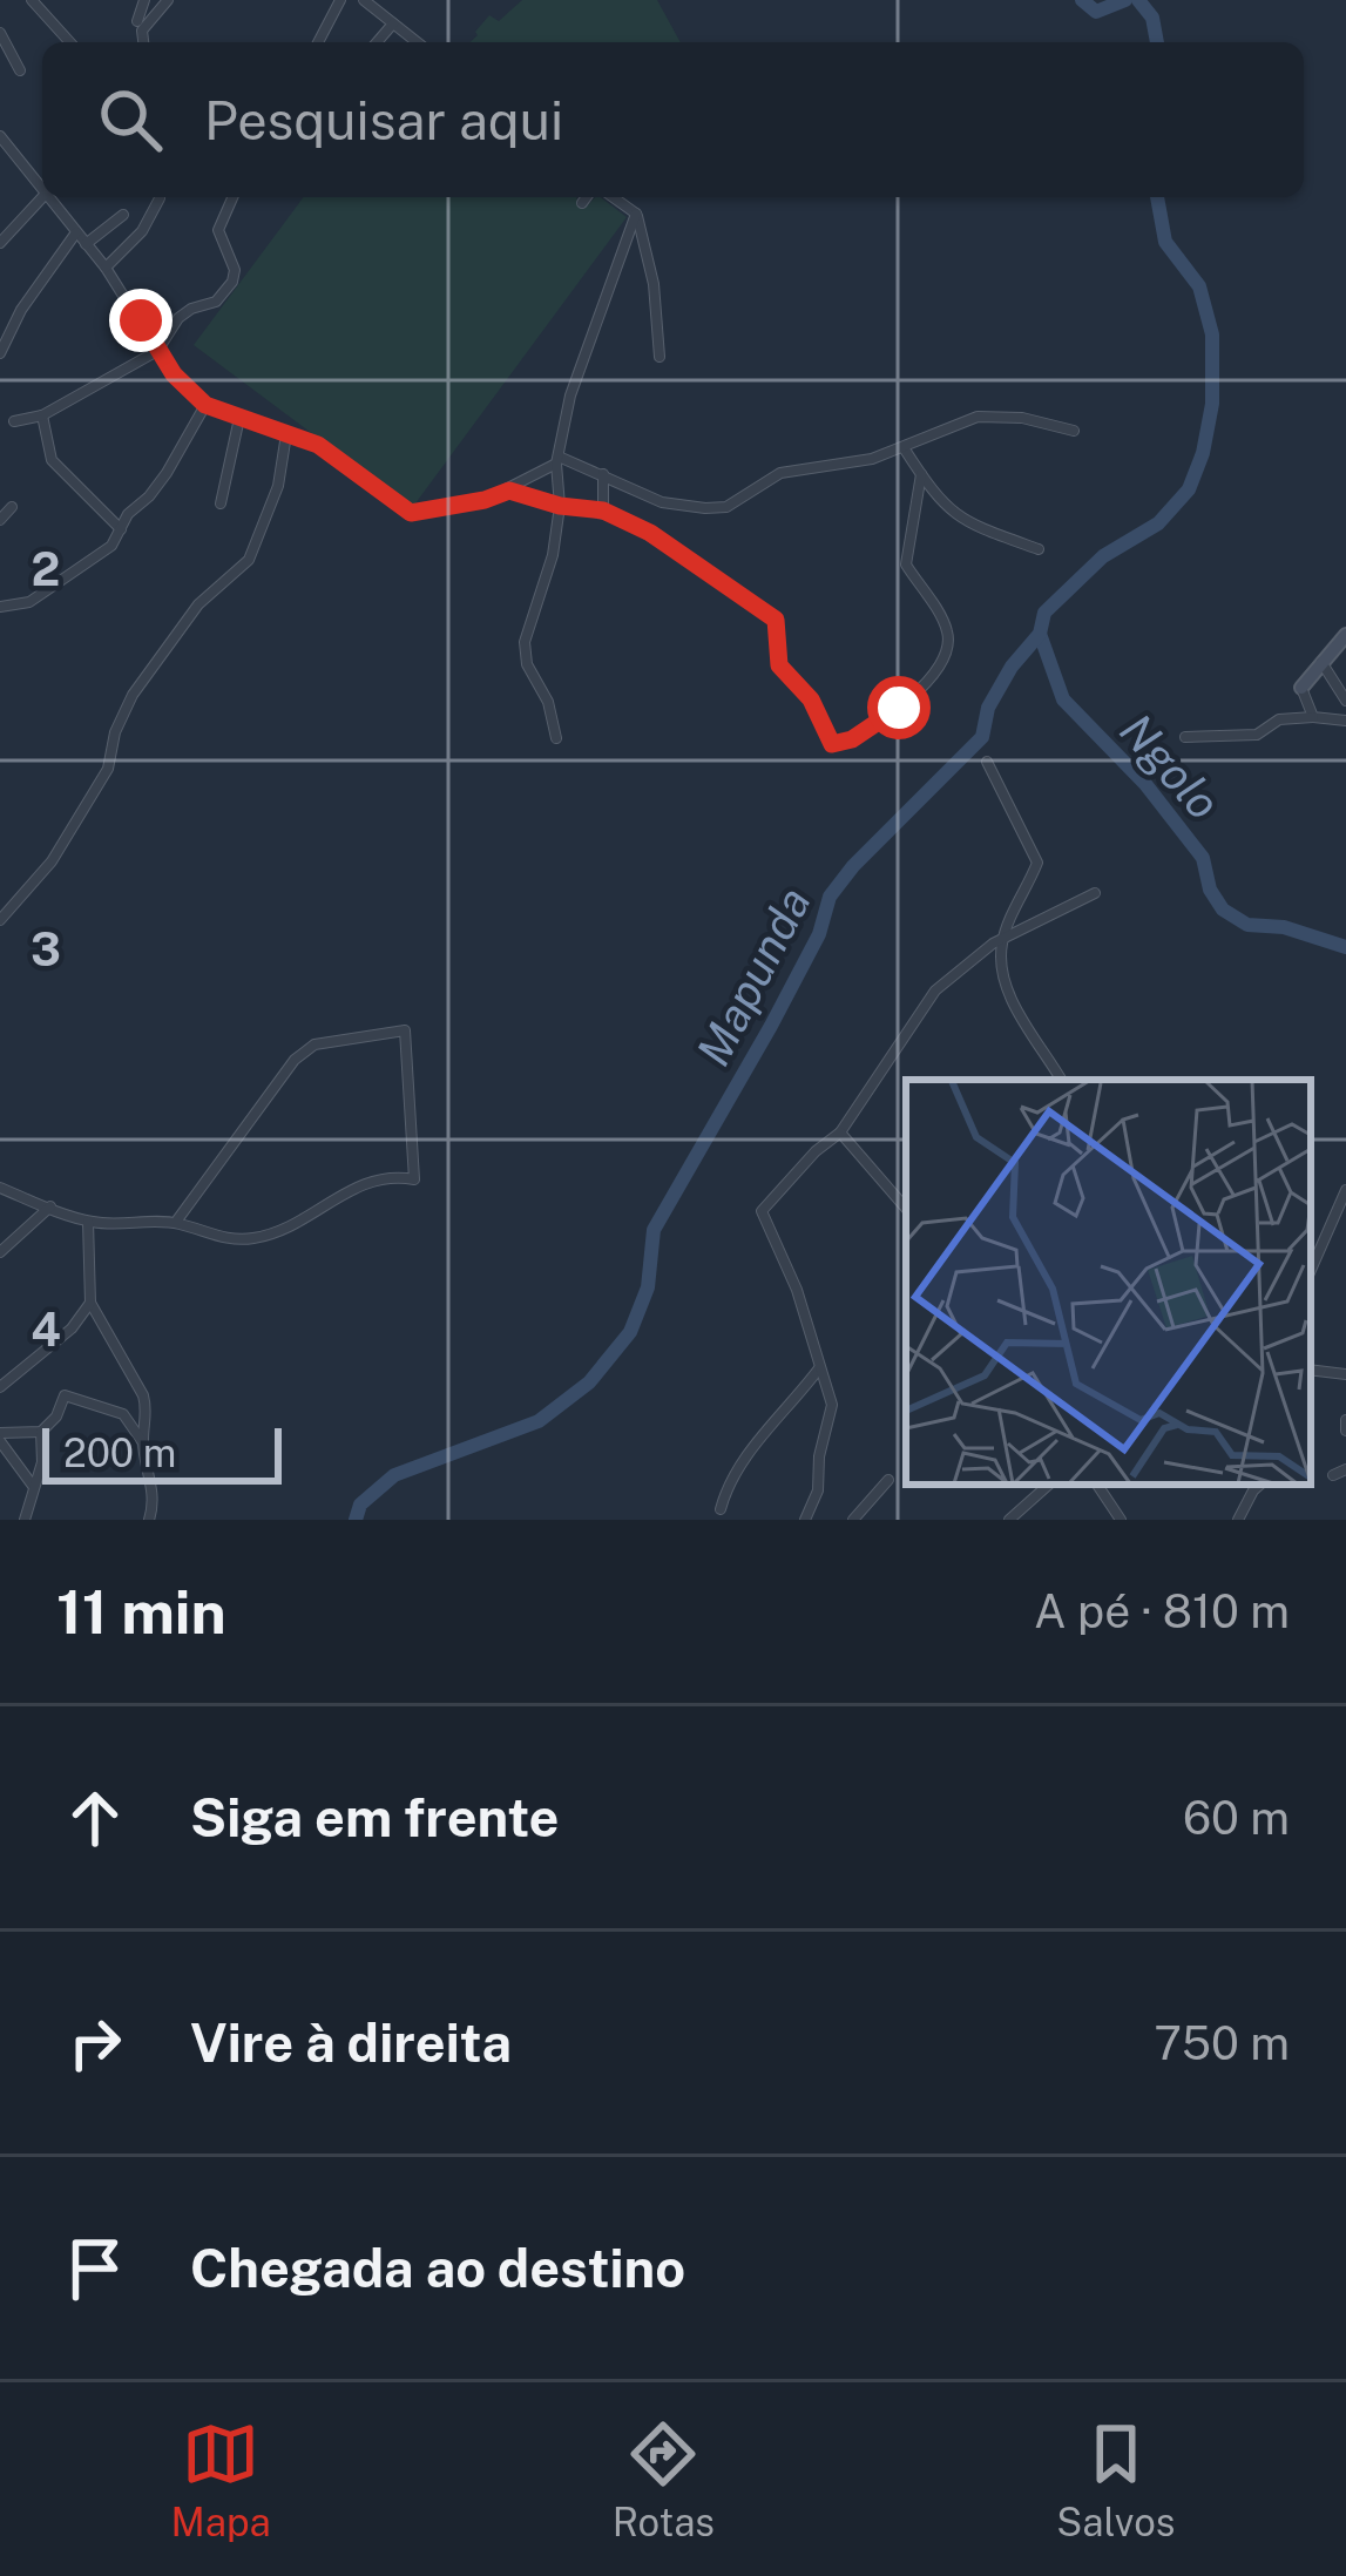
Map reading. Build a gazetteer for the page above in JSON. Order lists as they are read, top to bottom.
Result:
{
  "water": ["Ngolo", "Mapunda"],
  "scale_bar": "200 m",
  "page": {
    "search": "Pesquisar aqui",
    "scale": "200 m",
    "heading": ["11 min", "A pé · 810 m"],
    "list": [
      ["Siga em frente", "60 m"],
      ["Vire à direita", "750 m"],
      "Chegada ao destino"
    ],
    "nav": ["Mapa", "Rotas", "Salvos"]
  },
  "grid": {
    "rows": ["2", "3", "4"]
  }
}
